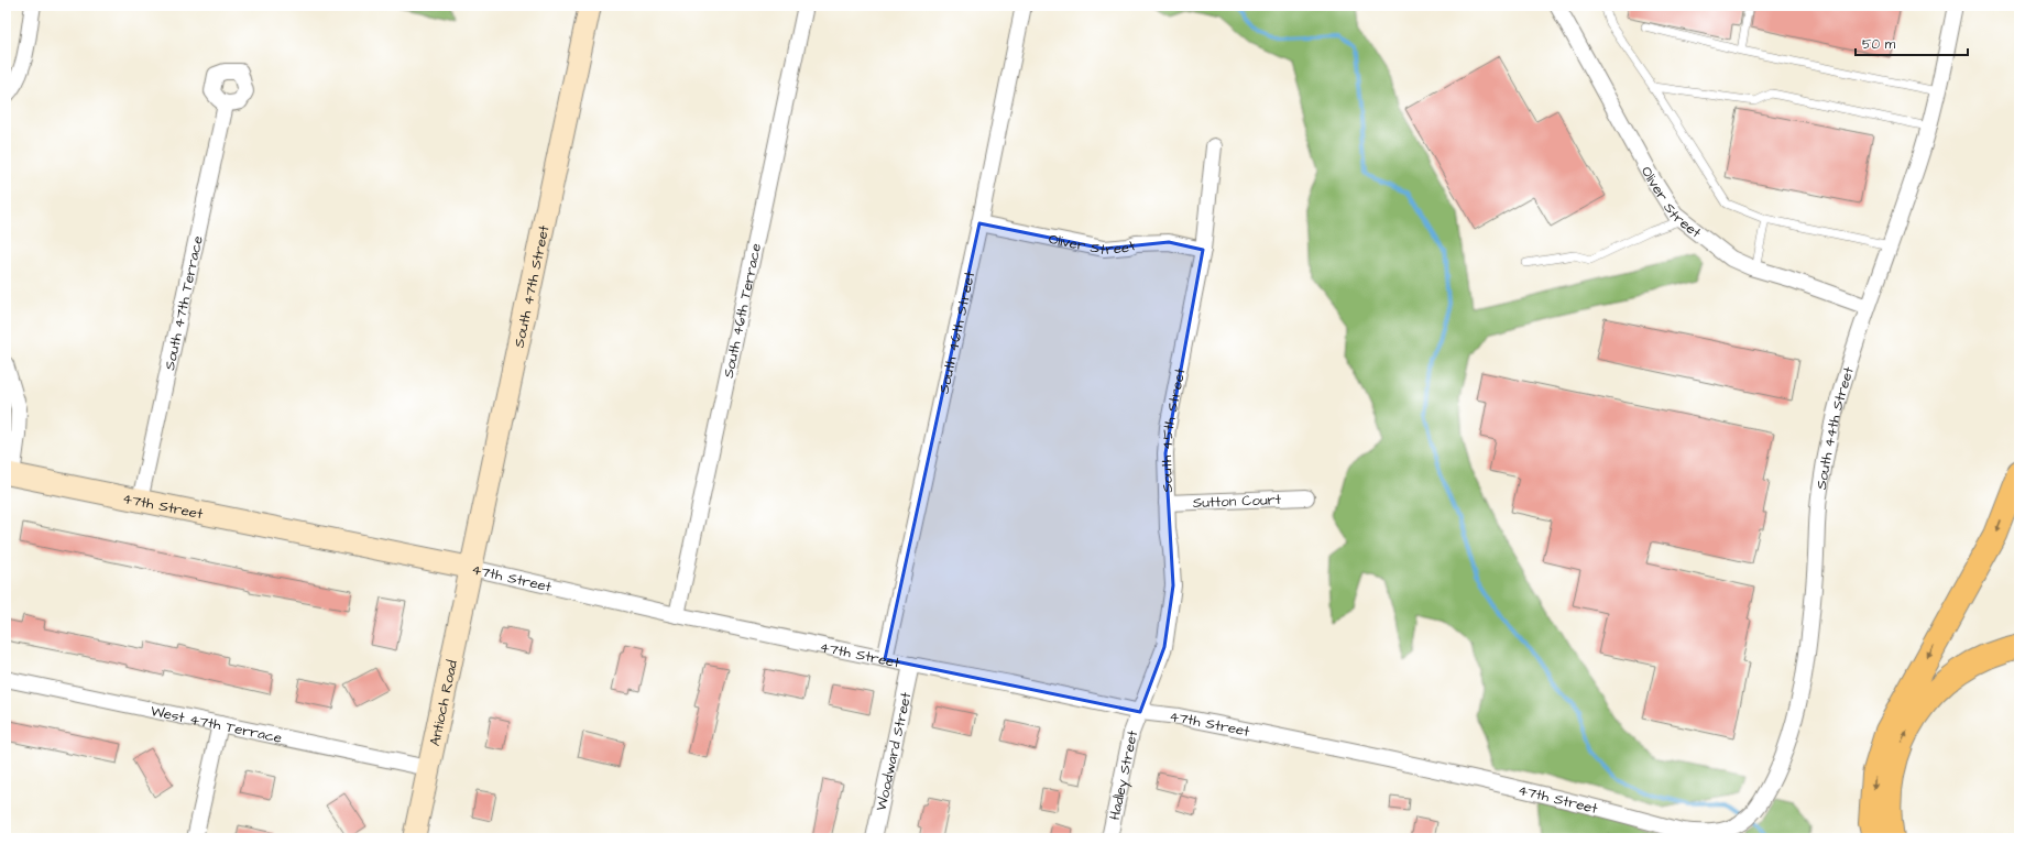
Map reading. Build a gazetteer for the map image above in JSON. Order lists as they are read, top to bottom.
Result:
{
  "streets": {
    "main road": ["South 47th Street", "47th Street", "Antioch Road"],
    "street": [
      "Oliver Street",
      "South 47th Terrace",
      "South 46th Terrace",
      "South 46th Street",
      "South 44th Street",
      "South 45th Street",
      "Sutton Court",
      "West 47th Terrace",
      "Woodward Street",
      "Hadley Street"
    ]
  },
  "crossings": [
    ["Oliver Street", "South 46th Street"],
    ["Oliver Street", "South 44th Street"],
    ["Oliver Street", "South 45th Street"],
    ["South 47th Street", "47th Street"],
    ["South 47th Street", "Antioch Road"],
    ["South 47th Terrace", "47th Street"],
    ["South 46th Terrace", "47th Street"],
    ["South 46th Street", "47th Street"],
    ["South 44th Street", "47th Street"],
    ["South 45th Street", "Sutton Court"],
    ["South 45th Street", "47th Street"],
    ["South 45th Street", "Hadley Street"],
    ["47th Street", "Antioch Road"],
    ["47th Street", "Woodward Street"],
    ["47th Street", "Hadley Street"],
    ["Antioch Road", "West 47th Terrace"]
  ],
  "scale_bar": "50 m"
}
